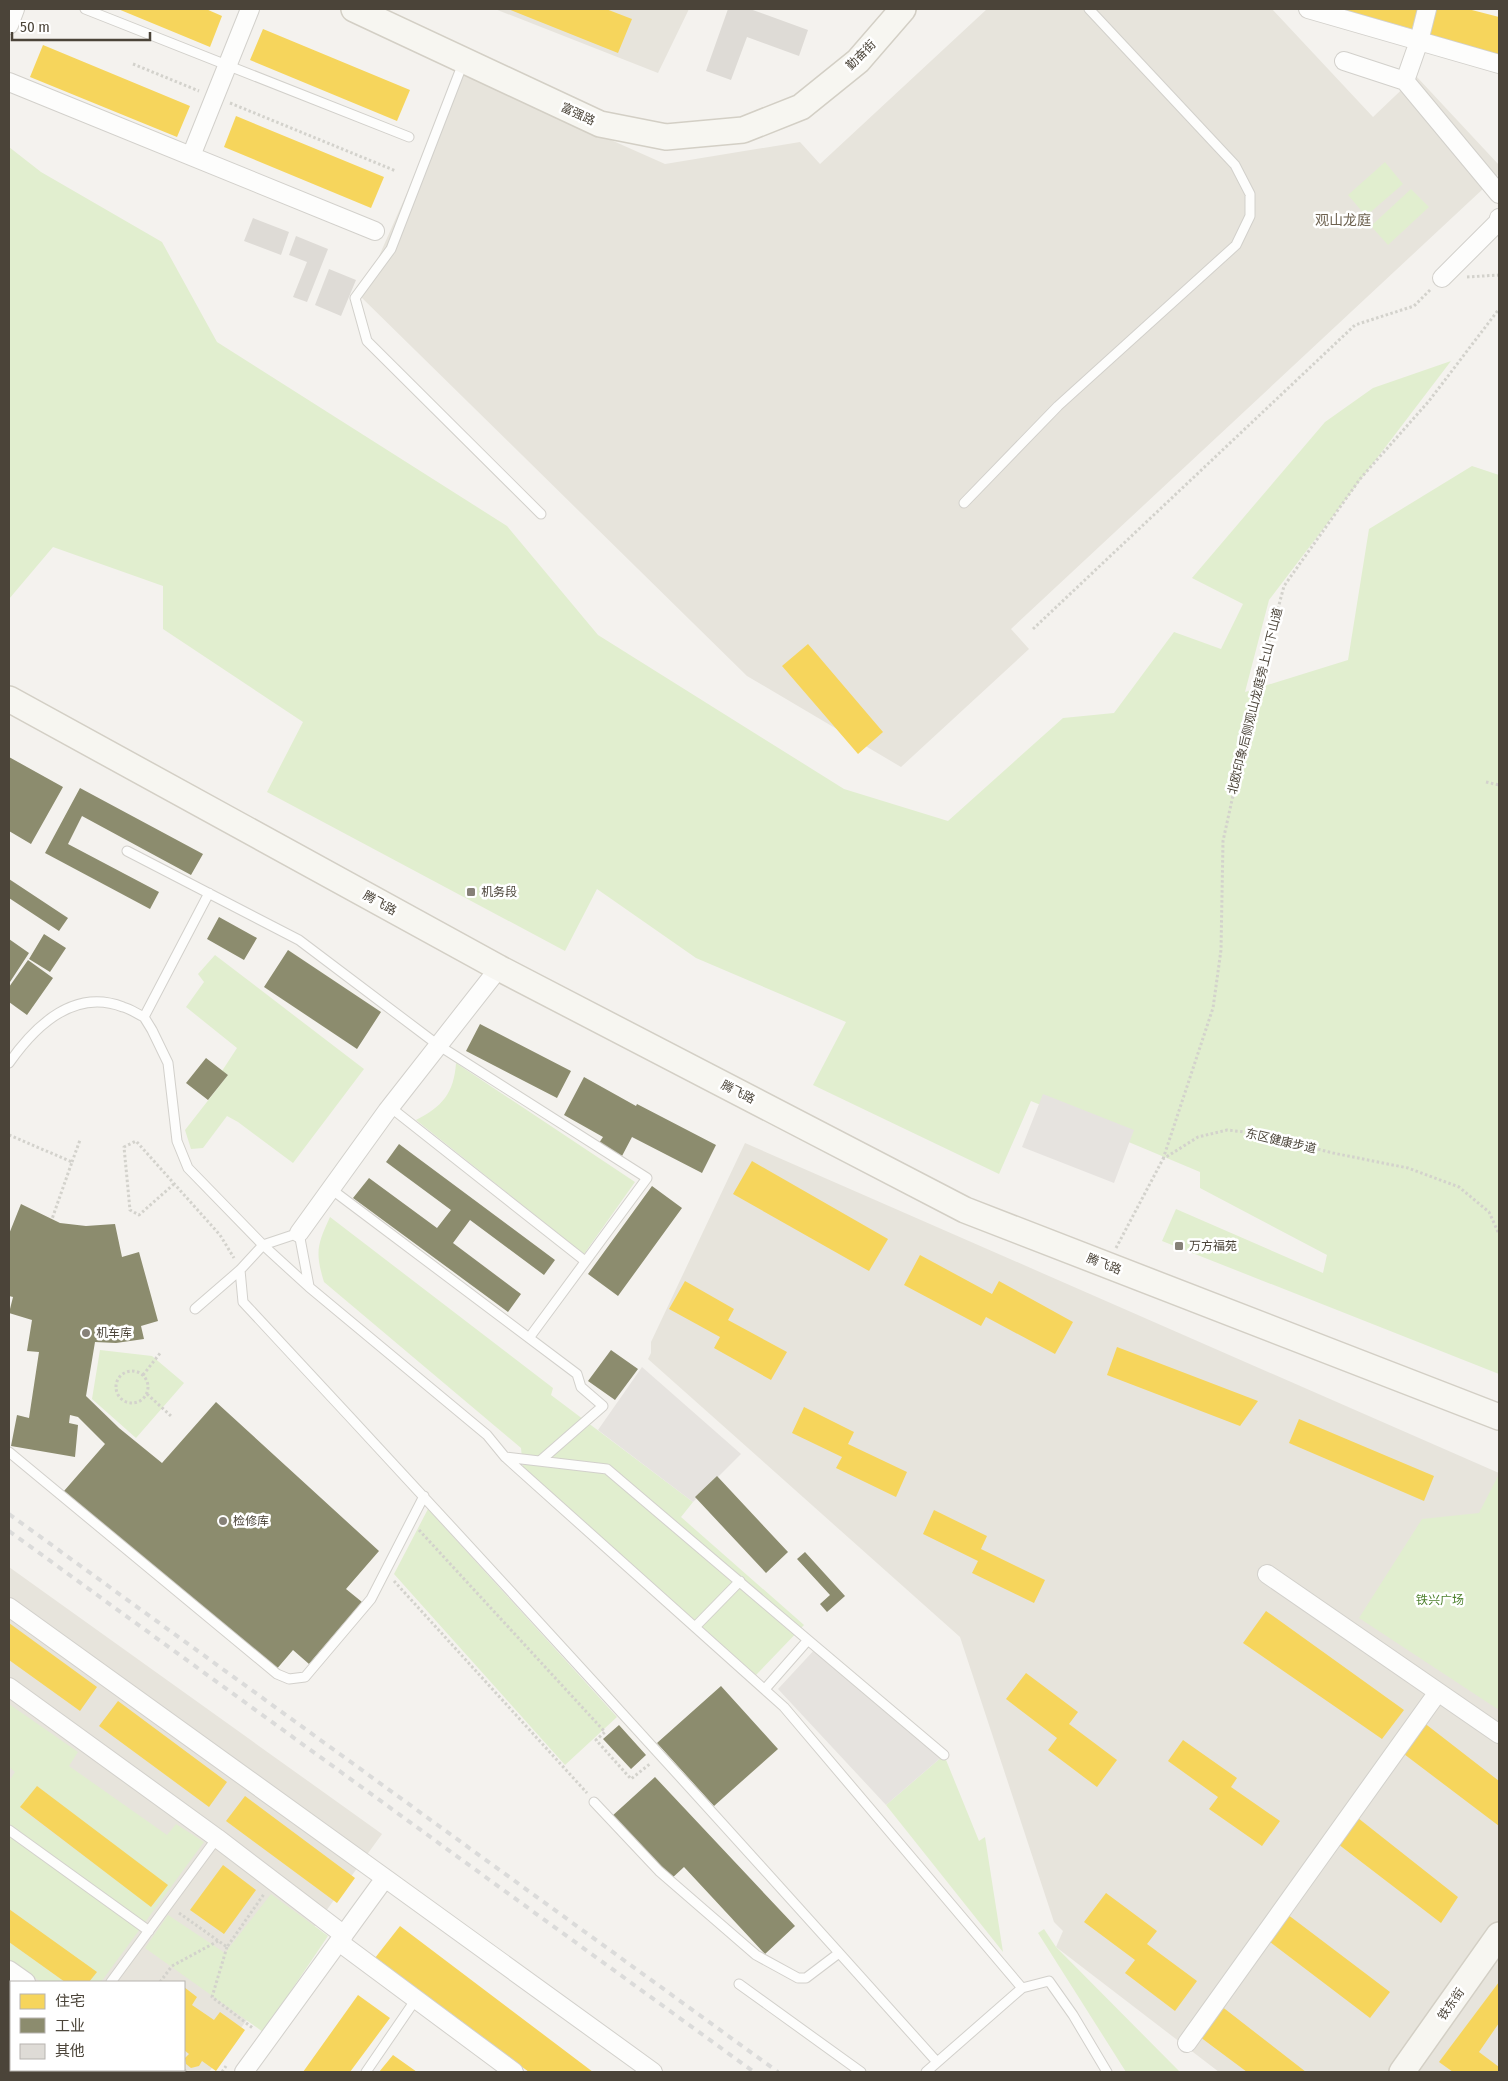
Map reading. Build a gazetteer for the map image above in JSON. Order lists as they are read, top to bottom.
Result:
{
  "streets": {
    "street": [
      "勤奋街",
      "富强路",
      "腾飞路",
      "铁东街"
    ],
    "path": ["北欧印象后侧观山龙庭旁上山下山道", "东区健康步道"]
  },
  "crossings": [
    ["勤奋街", "富强路"],
    ["北欧印象后侧观山龙庭旁上山下山道", "东区健康步道"]
  ],
  "districts": ["观山龙庭"],
  "parks": ["铁兴广场"],
  "places": {
    "transit": ["机务段", "万方福苑"],
    "other": ["机车库", "检修库"]
  },
  "legend": ["住宅", "工业", "其他"],
  "scale_bar": "50 m"
}
